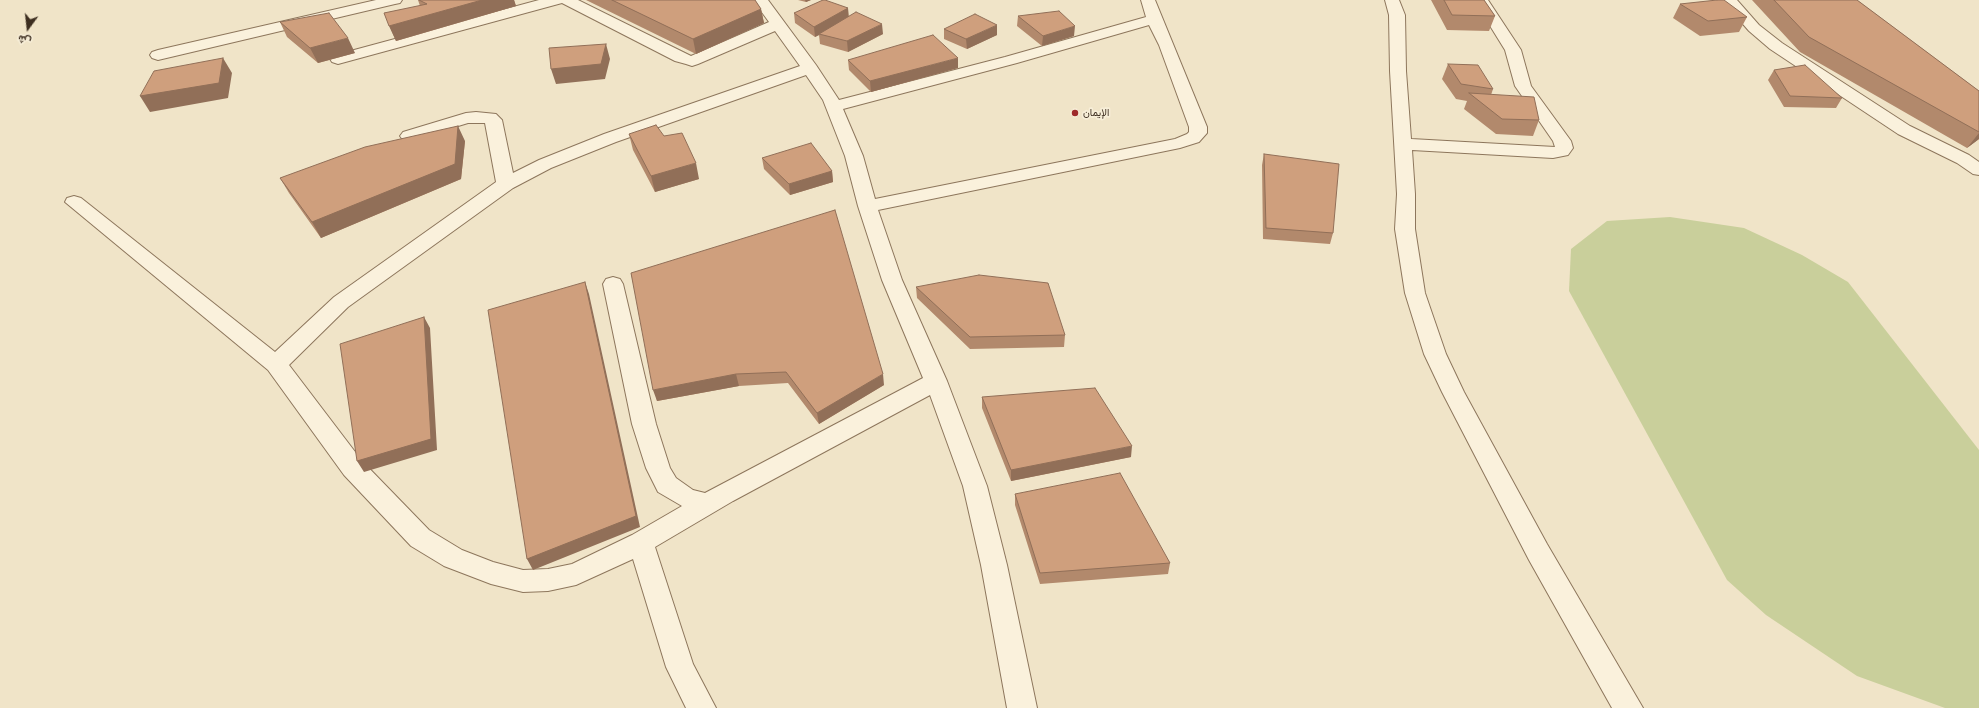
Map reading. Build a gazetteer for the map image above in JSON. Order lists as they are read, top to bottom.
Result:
{
  "places": ["الإيمان"],
  "north": "bottom"
}
